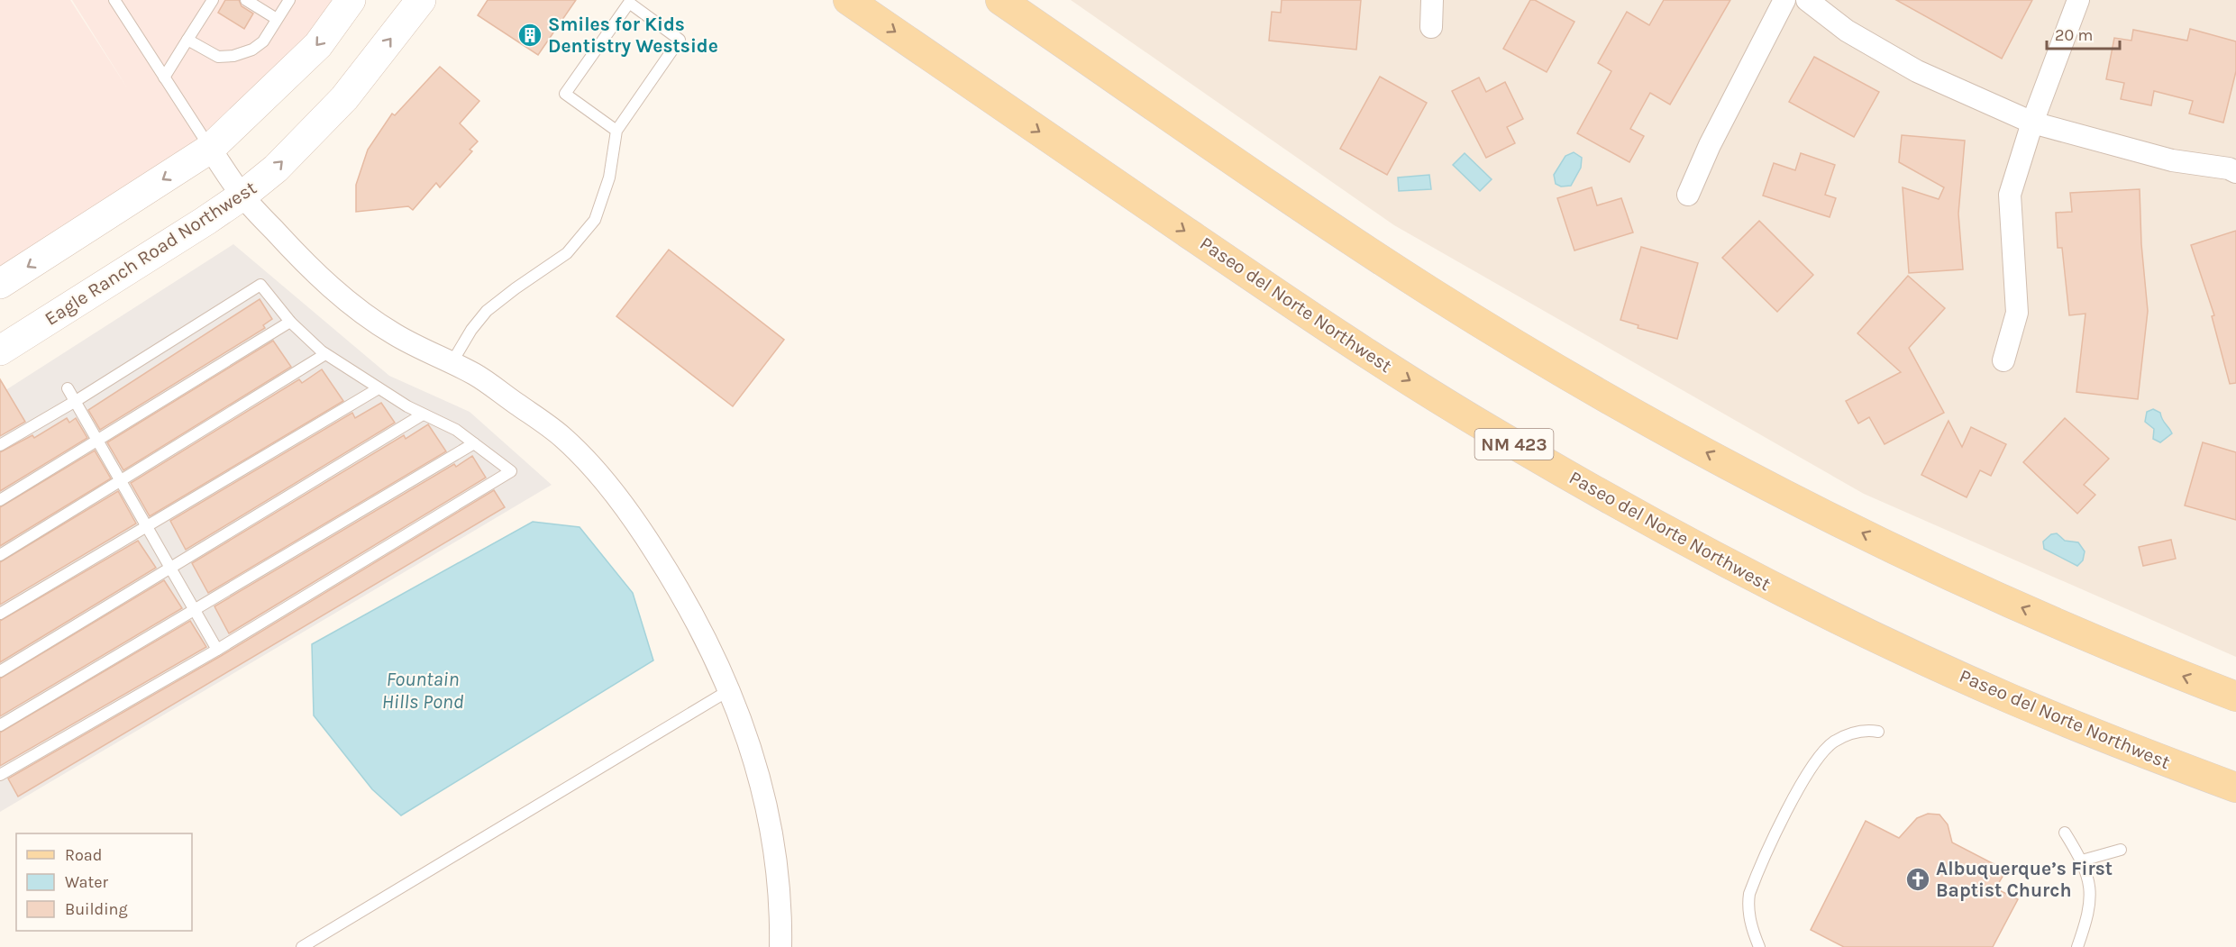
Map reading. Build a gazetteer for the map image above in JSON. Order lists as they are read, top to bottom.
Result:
{
  "streets": {
    "main road": ["Eagle Ranch Road Northwest", "Paseo del Norte Northwest", "NM 423"]
  },
  "water": ["Fountain Hills Pond"],
  "places": {
    "building": ["Smiles for Kids Dentistry Westside"],
    "church": ["Albuquerque’s First Baptist Church"]
  },
  "legend": ["Road", "Water", "Building"],
  "scale_bar": "20 m"
}
